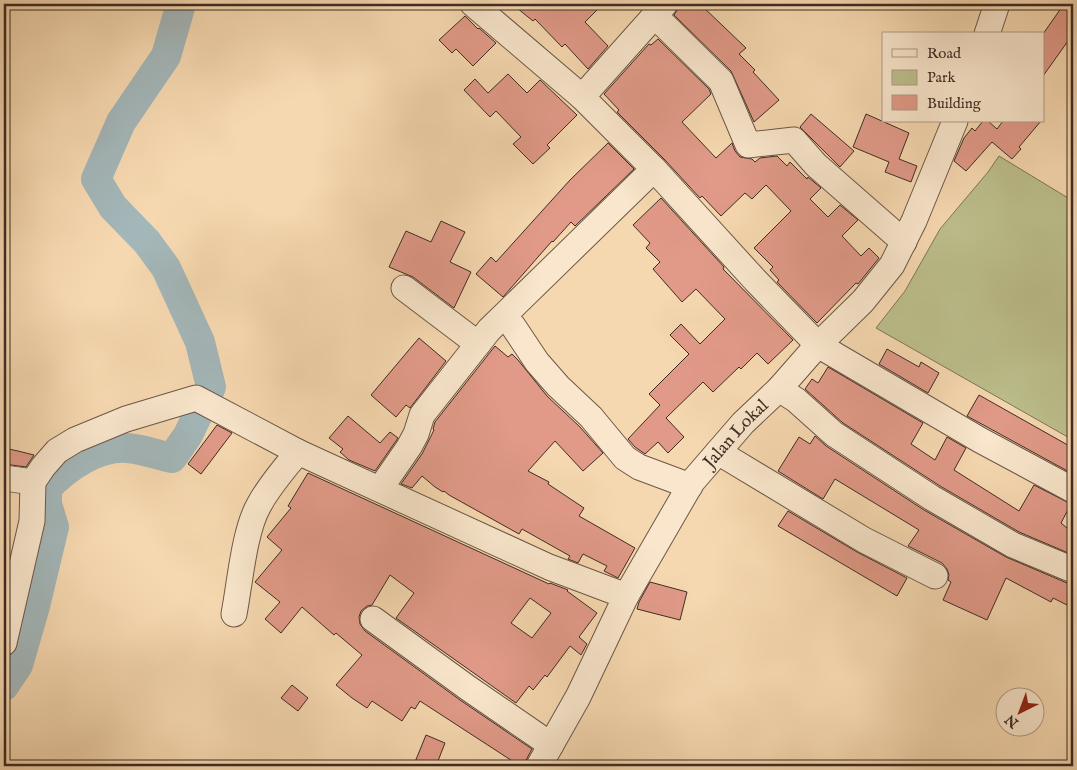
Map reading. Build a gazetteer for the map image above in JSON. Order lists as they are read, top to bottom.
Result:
{
  "streets": {
    "street": ["Jalan Lokal"]
  },
  "legend": ["Road", "Park", "Building"],
  "north": "bottom left"
}
